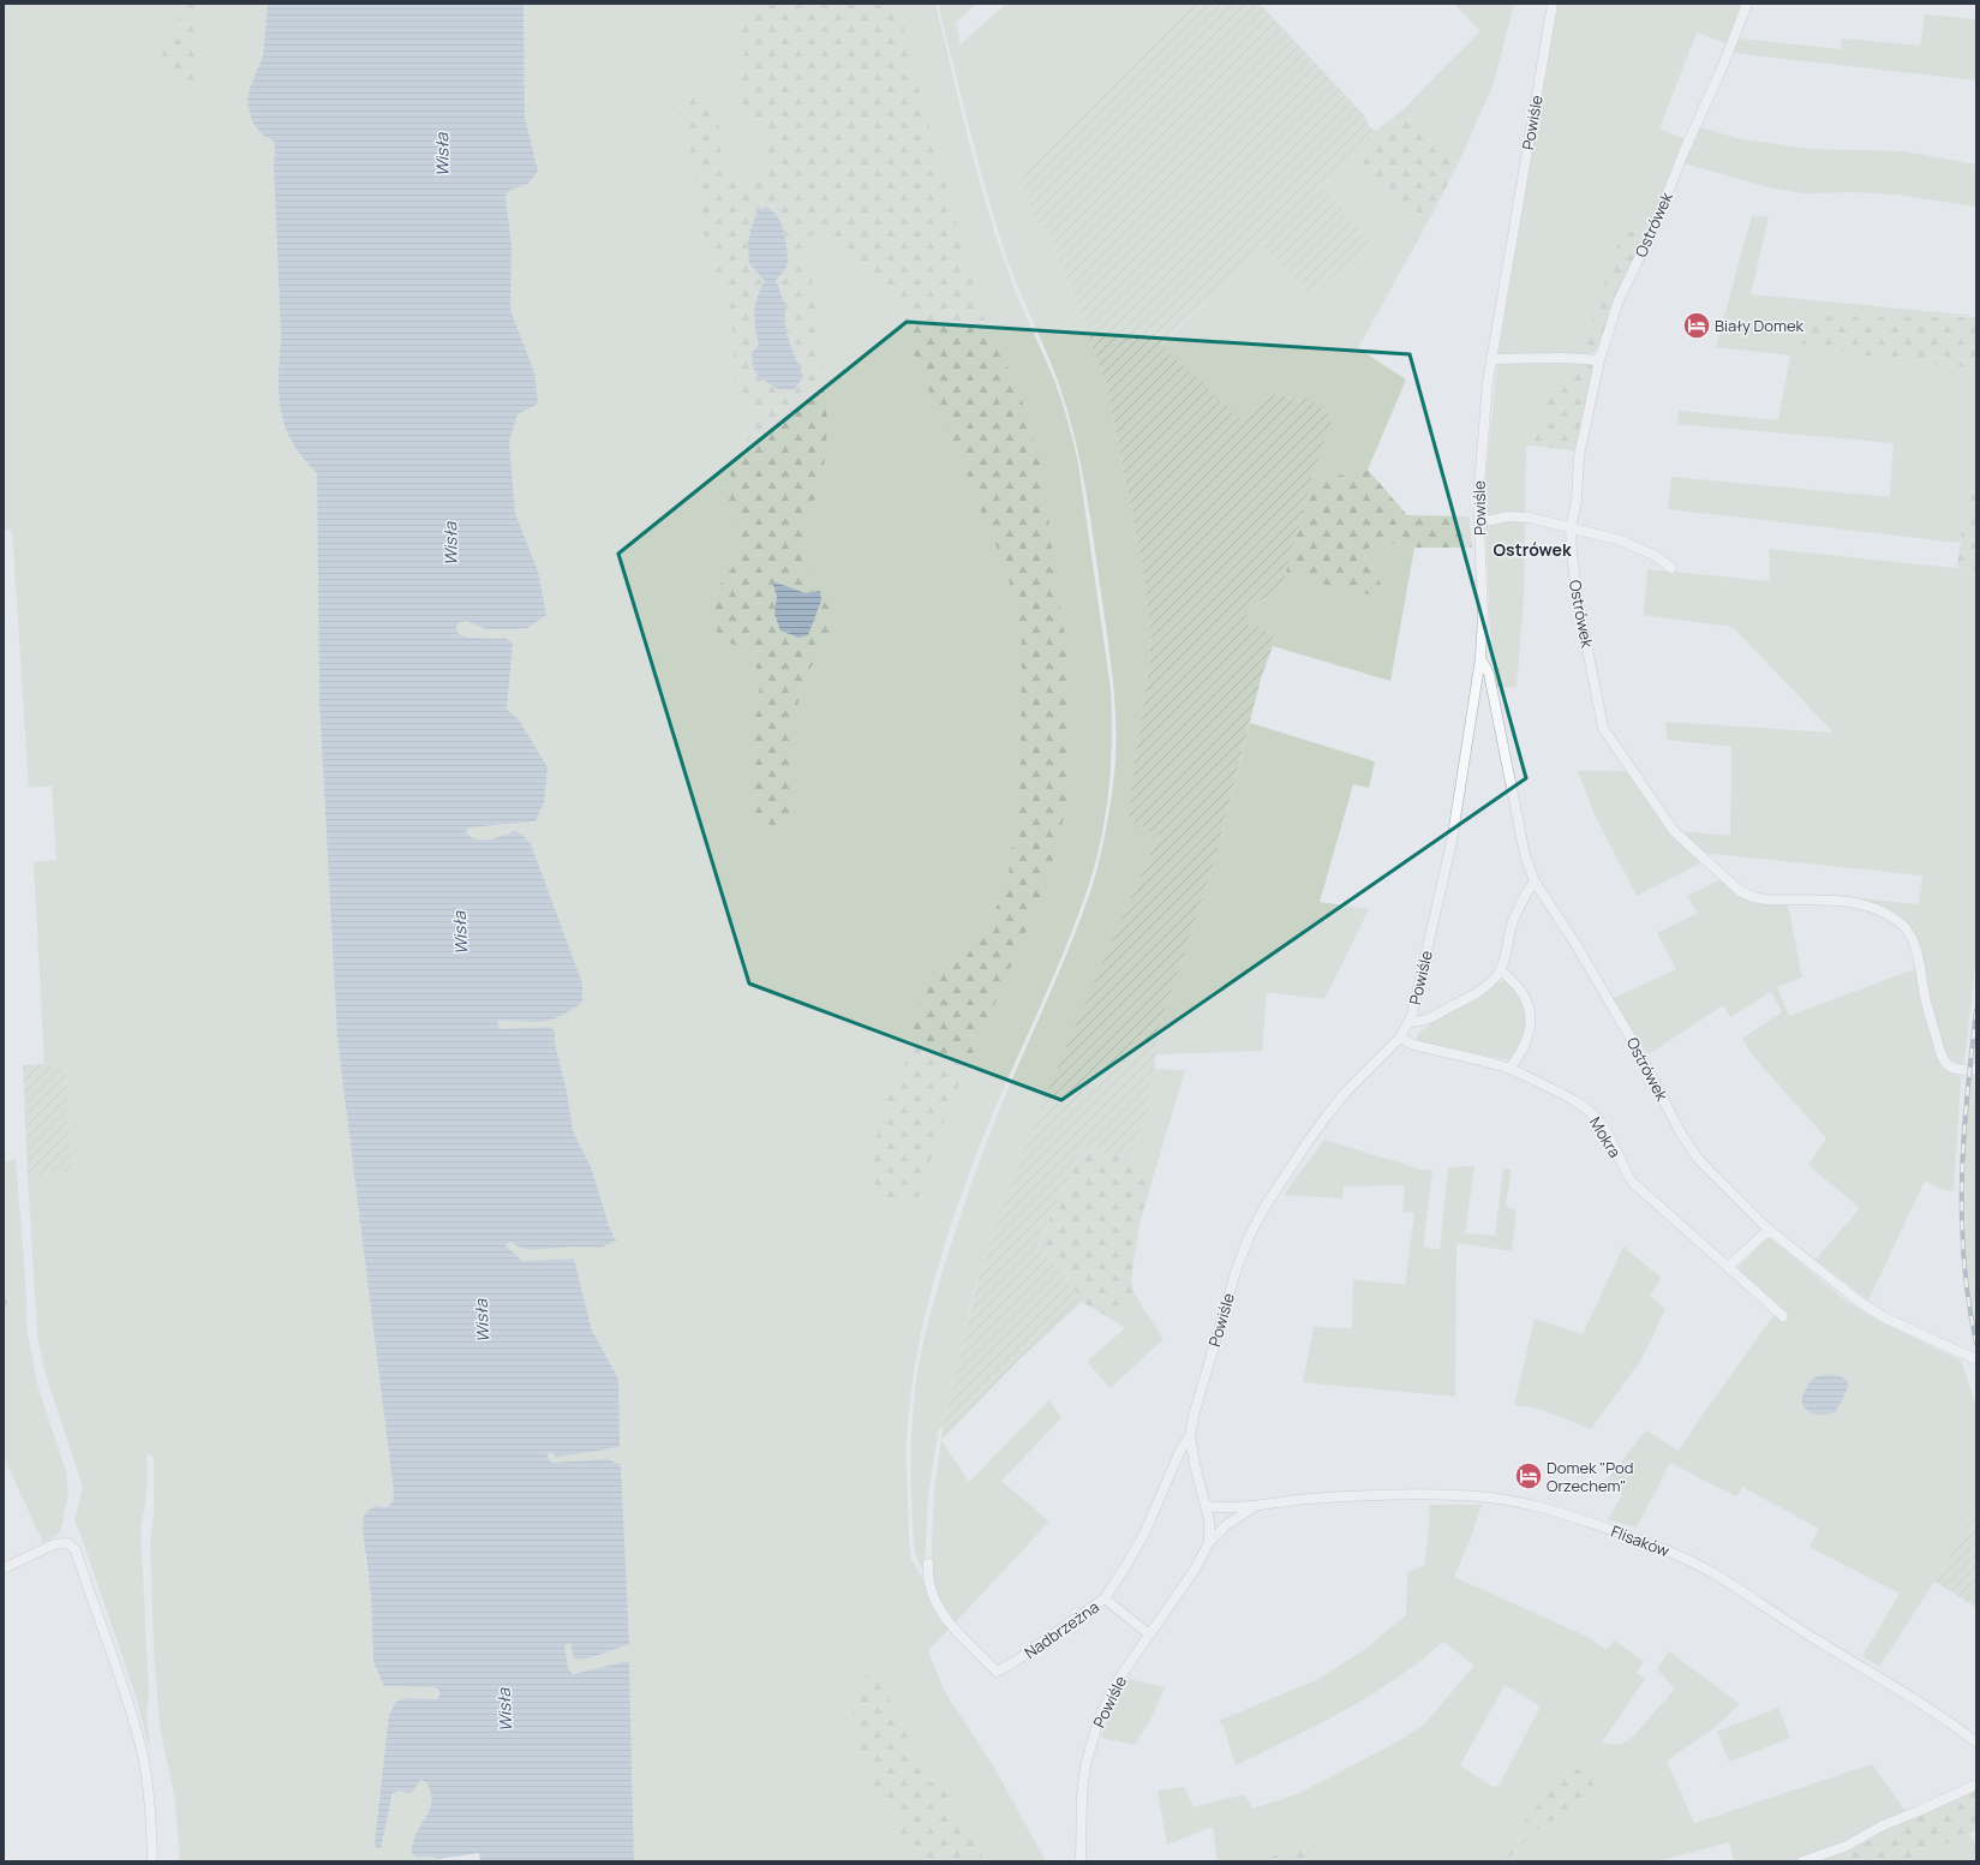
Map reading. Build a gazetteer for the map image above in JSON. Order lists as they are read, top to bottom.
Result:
{
  "streets": {
    "street": [
      "Powiśle",
      "Ostrówek",
      "Mokra",
      "Flisaków",
      "Nadbrzeżna"
    ]
  },
  "crossings": [
    ["Powiśle", "Ostrówek"],
    ["Powiśle", "Mokra"],
    ["Powiśle", "Flisaków"],
    ["Powiśle", "Nadbrzeżna"]
  ],
  "districts": ["Ostrówek"],
  "water": ["Wisła"],
  "places": {
    "hotel": ["Biały Domek", "Domek \"Pod Orzechem\""]
  }
}
